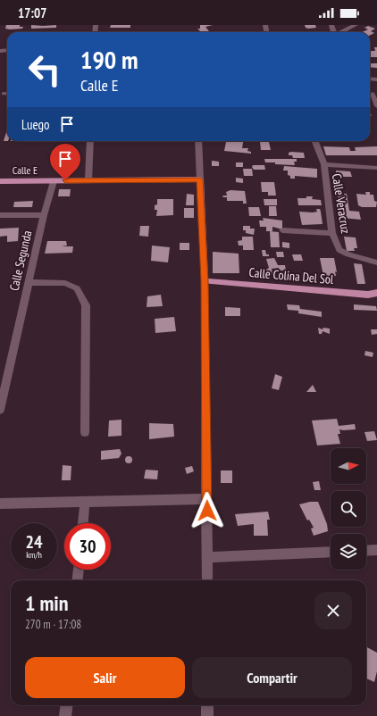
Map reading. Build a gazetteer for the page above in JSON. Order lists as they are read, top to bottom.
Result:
{
  "streets": {
    "main road": ["Calle E", "Calle Colina Del Sol"],
    "street": ["Calle Veracruz", "Calle Segunda"]
  },
  "crossings": [
    ["Calle E", "Calle Segunda"]
  ],
  "north": "right",
  "page": {
    "status": "17:07",
    "turn": ["190 m", "Calle E"],
    "then": "Luego",
    "speed": "24 km/h",
    "limit": "30",
    "heading": ["1 min", "270 m · 17:08"],
    "buttons": ["Salir", "Compartir"]
  }
}
